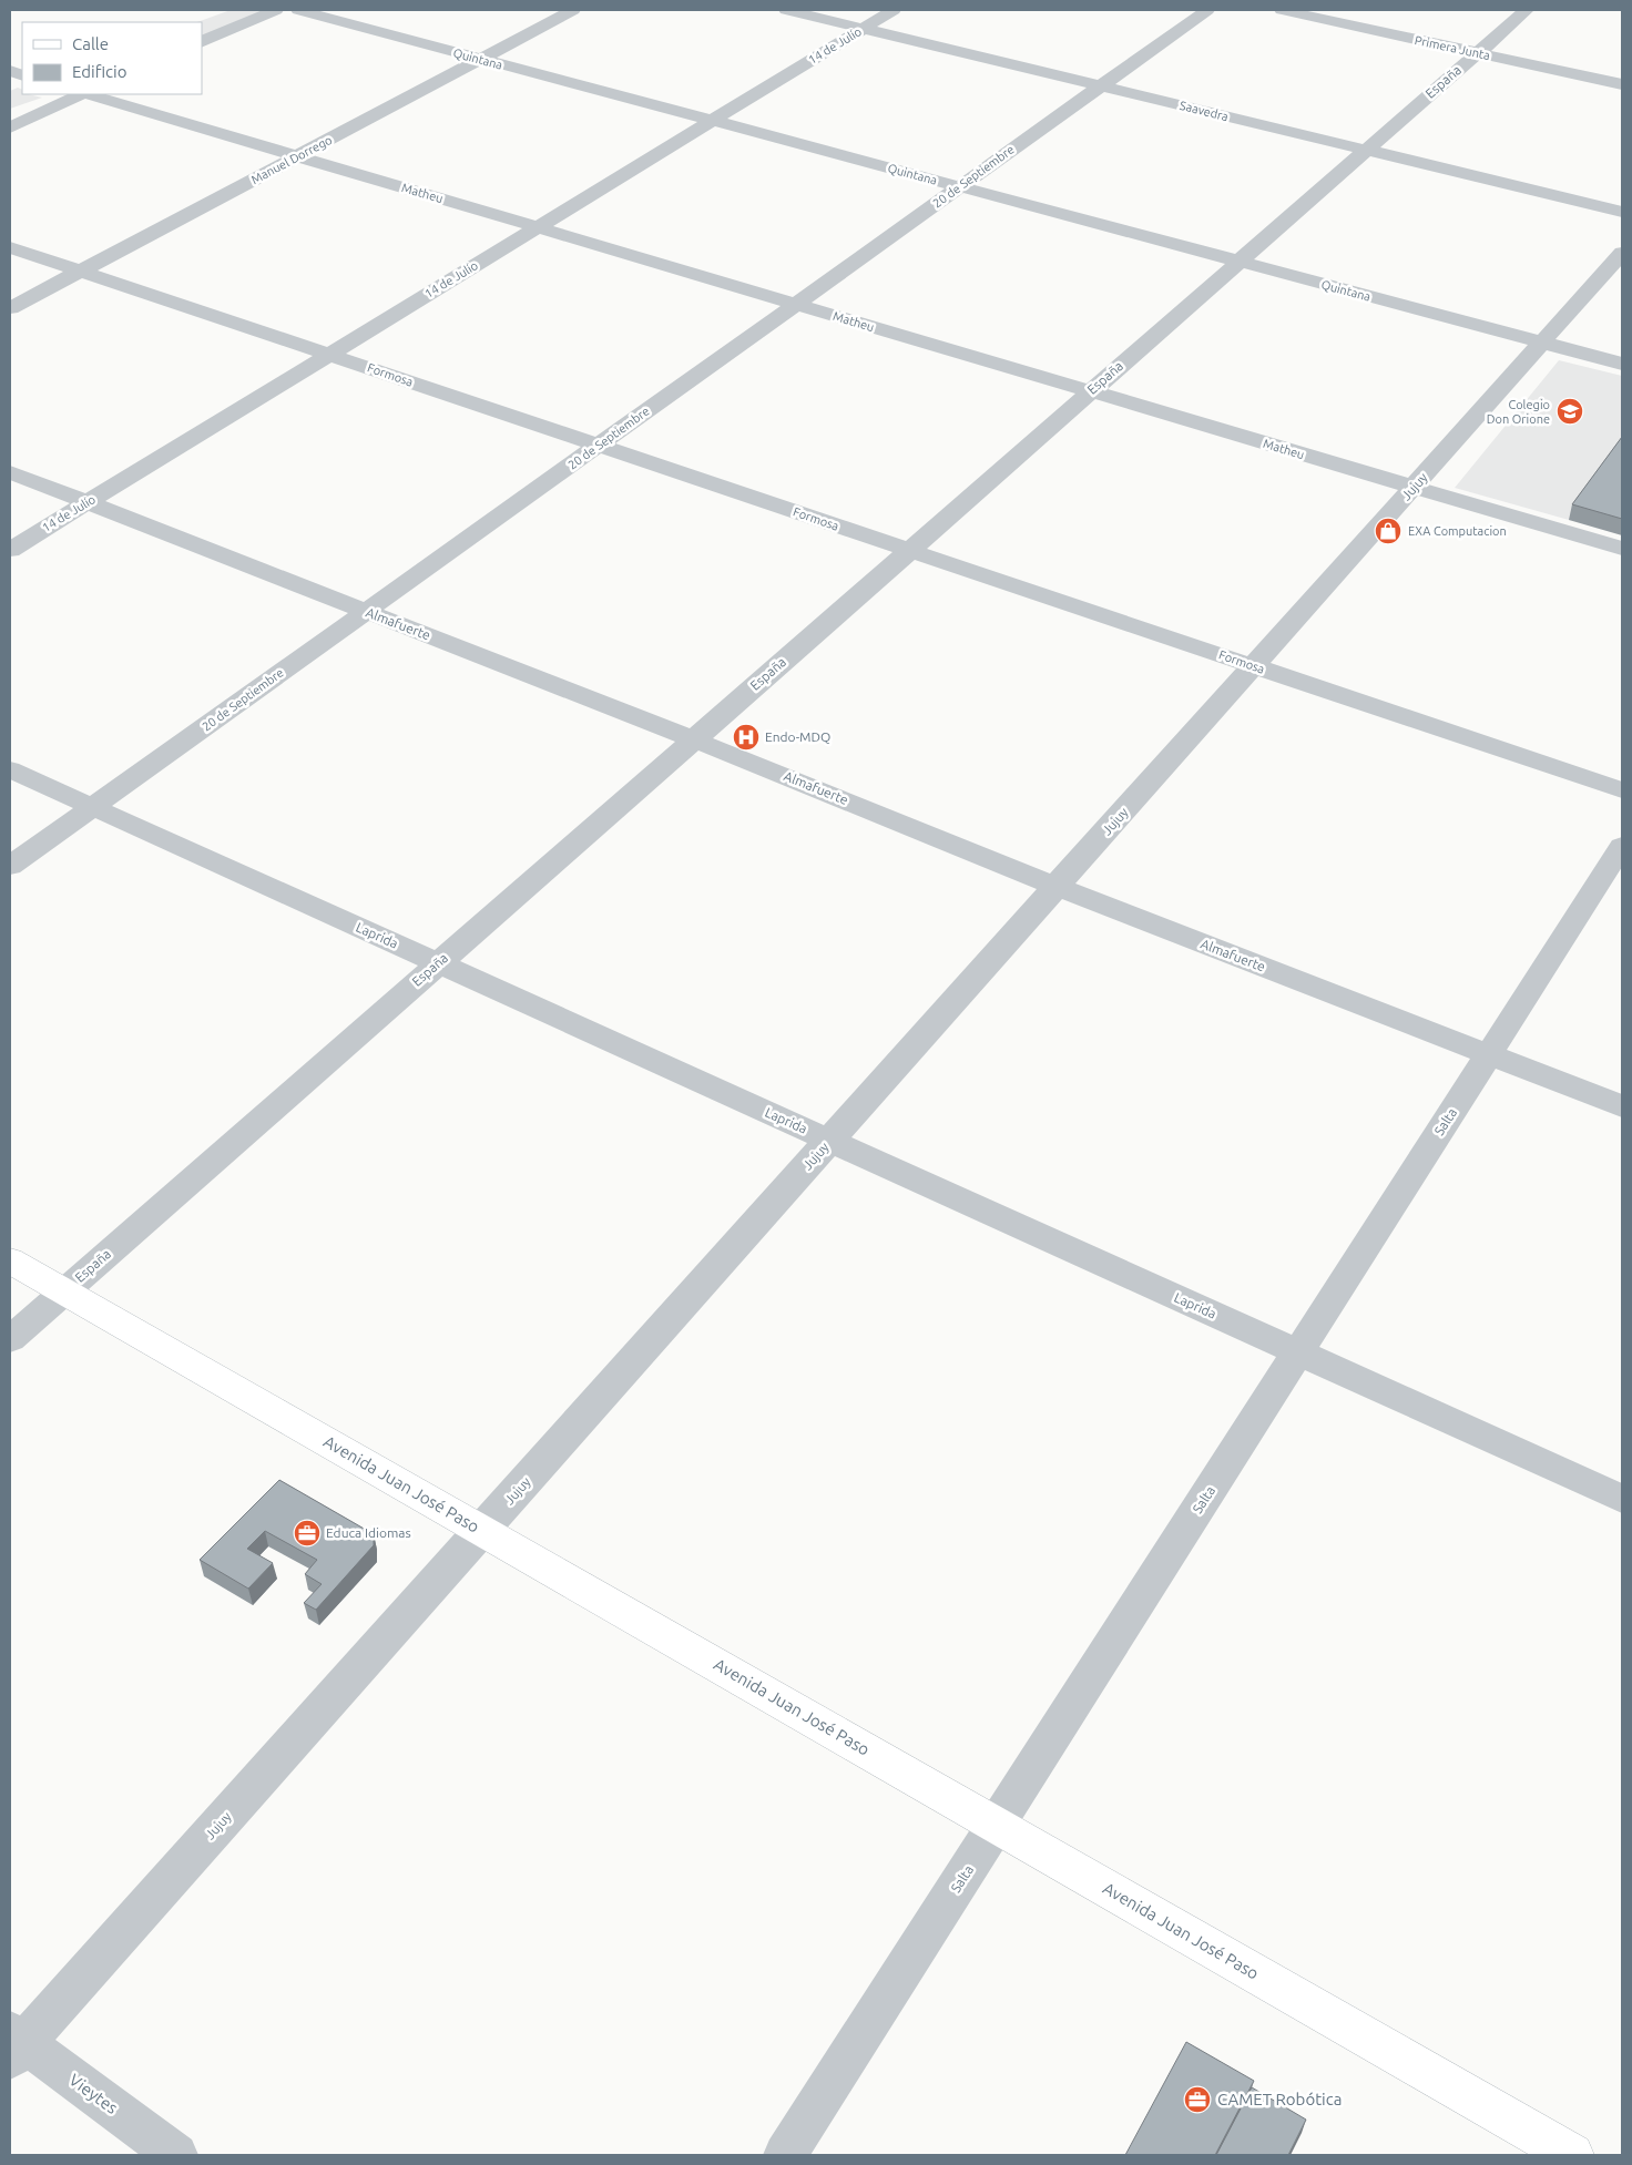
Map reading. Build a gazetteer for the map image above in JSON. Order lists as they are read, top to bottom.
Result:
{
  "streets": {
    "main road": ["Avenida Juan José Paso"],
    "street": [
      "14 de Julio",
      "Primera Junta",
      "Quintana",
      "España",
      "Saavedra",
      "Manuel Dorrego",
      "20 de Septiembre",
      "Matheu",
      "Formosa",
      "Jujuy",
      "Almafuerte",
      "Laprida",
      "Salta",
      "Vieytes"
    ]
  },
  "crossings": [
    ["14 de Julio", "Quintana"],
    ["14 de Julio", "Saavedra"],
    ["14 de Julio", "Matheu"],
    ["14 de Julio", "Formosa"],
    ["14 de Julio", "Almafuerte"],
    ["Primera Junta", "España"],
    ["Quintana", "España"],
    ["Quintana", "Manuel Dorrego"],
    ["Quintana", "20 de Septiembre"],
    ["Quintana", "Jujuy"],
    ["España", "Saavedra"],
    ["España", "Matheu"],
    ["España", "Formosa"],
    ["España", "Almafuerte"],
    ["España", "Laprida"],
    ["España", "Avenida Juan José Paso"],
    ["Saavedra", "20 de Septiembre"],
    ["Manuel Dorrego", "Matheu"],
    ["Manuel Dorrego", "Formosa"],
    ["20 de Septiembre", "Matheu"],
    ["20 de Septiembre", "Formosa"],
    ["20 de Septiembre", "Almafuerte"],
    ["20 de Septiembre", "Laprida"],
    ["Matheu", "Jujuy"],
    ["Formosa", "Jujuy"],
    ["Jujuy", "Almafuerte"],
    ["Jujuy", "Laprida"],
    ["Jujuy", "Avenida Juan José Paso"],
    ["Jujuy", "Vieytes"],
    ["Almafuerte", "Salta"],
    ["Laprida", "Salta"],
    ["Salta", "Avenida Juan José Paso"]
  ],
  "places": {
    "school or university": ["Colegio Don Orione"],
    "shop": ["EXA Computacion"],
    "hospital": ["Endo-MDQ"],
    "office": ["Educa Idiomas", "CAMET Robótica"]
  },
  "legend": ["Calle", "Edificio"]
}
